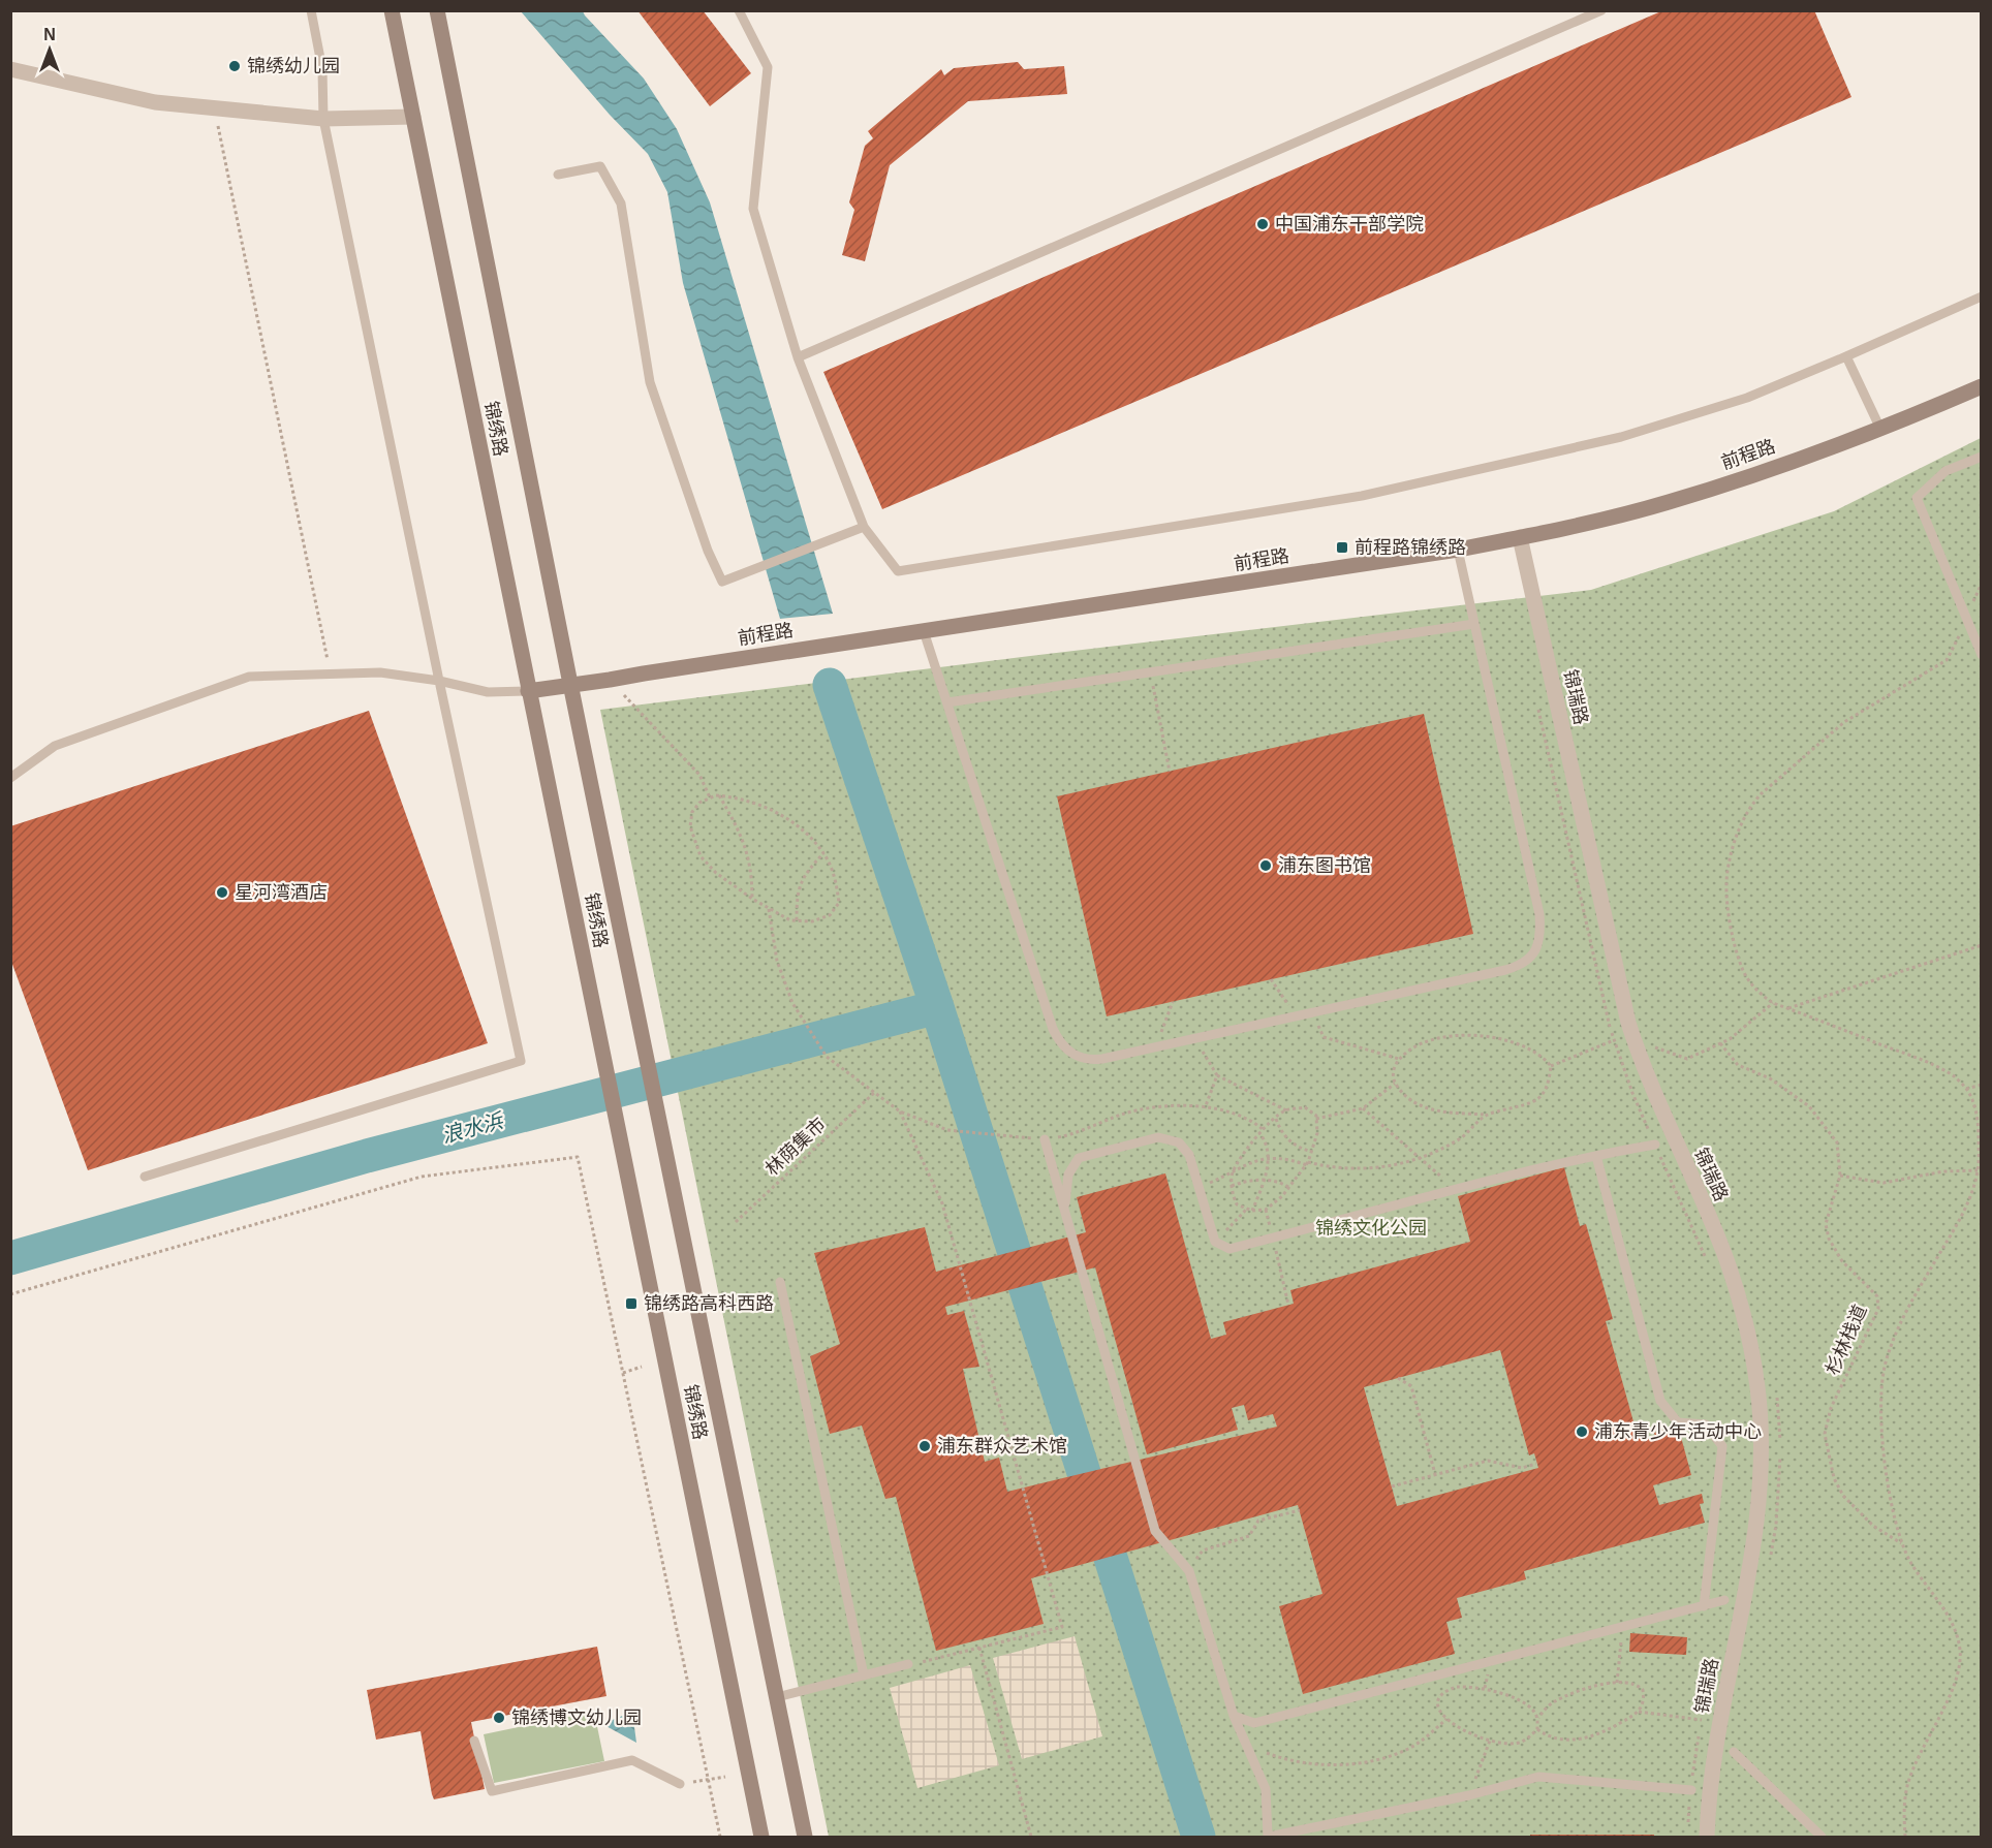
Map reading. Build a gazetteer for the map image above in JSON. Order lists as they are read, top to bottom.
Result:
{
  "streets": {
    "main road": ["锦绣路", "前程路"],
    "street": ["锦瑞路"],
    "path": ["林荫集市", "杉林栈道"]
  },
  "crossings": [
    ["锦绣路", "前程路"],
    ["前程路", "锦瑞路"]
  ],
  "water": ["浪水浜"],
  "parks": ["锦绣文化公园"],
  "places": {
    "other": [
      "锦绣幼儿园",
      "中国浦东干部学院",
      "浦东图书馆",
      "星河湾酒店",
      "浦东青少年活动中心",
      "浦东群众艺术馆",
      "锦绣博文幼儿园"
    ],
    "transit": ["前程路锦绣路", "锦绣路高科西路"]
  },
  "north": "top"
}
